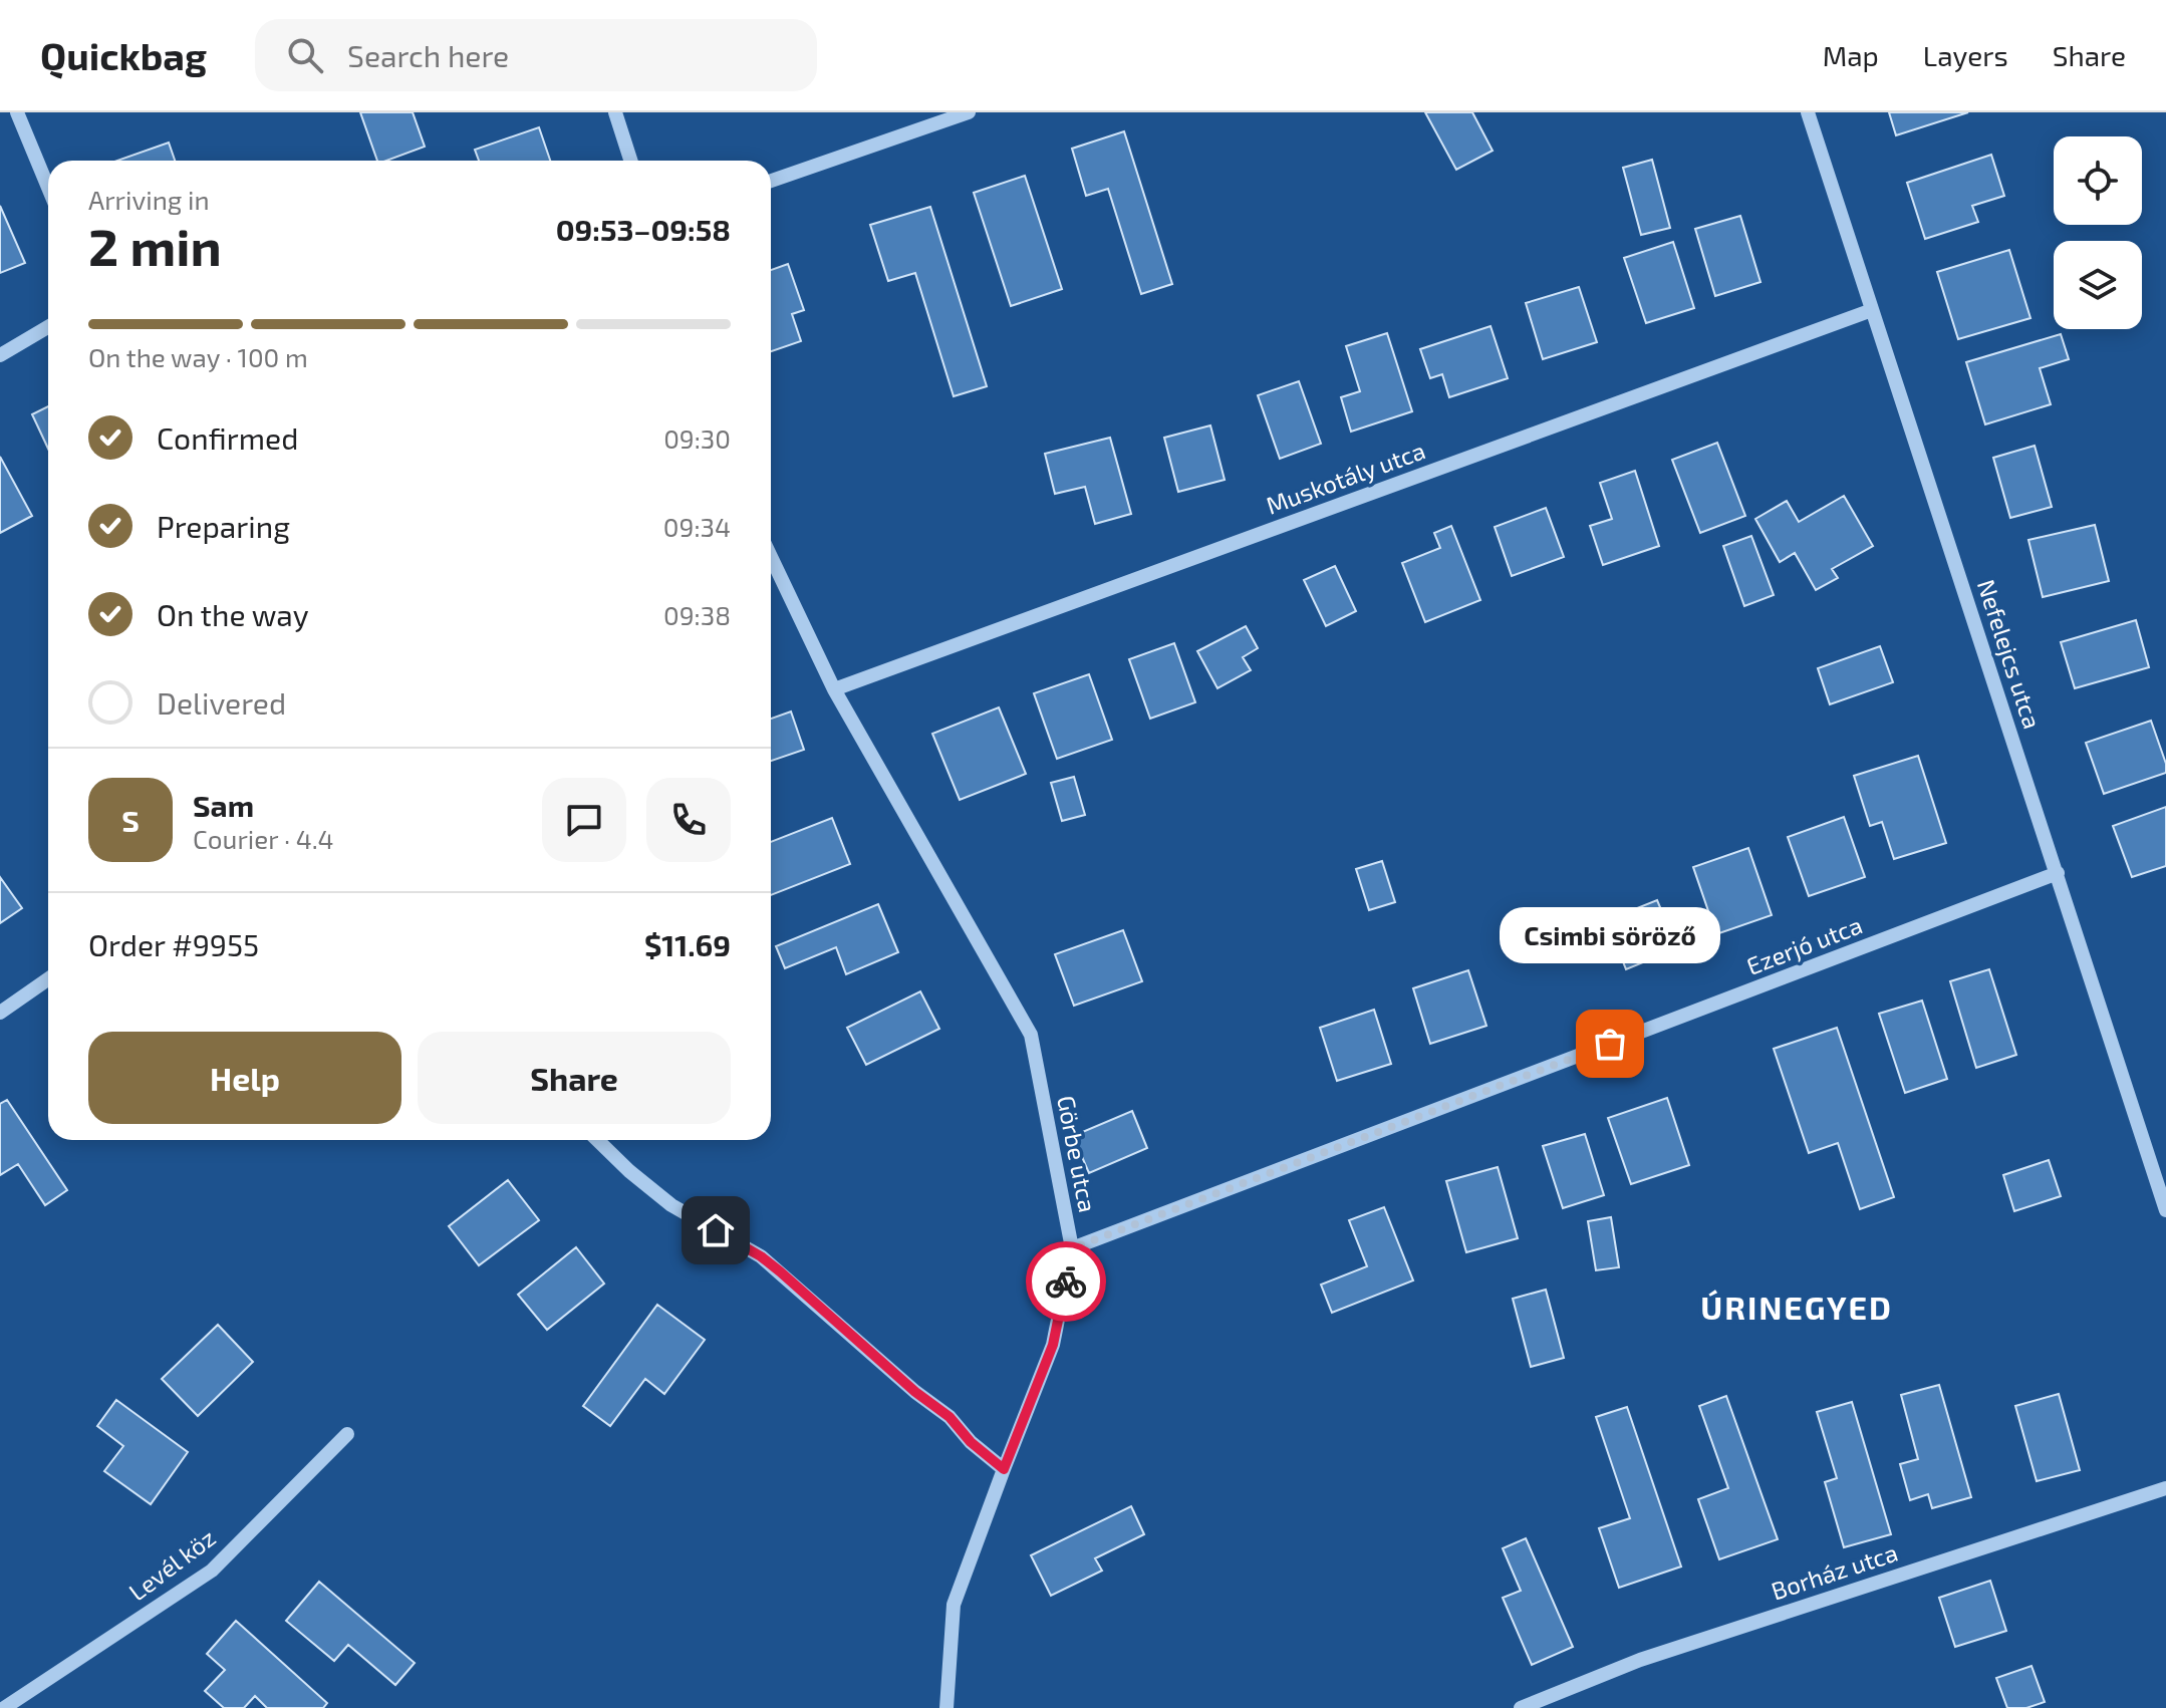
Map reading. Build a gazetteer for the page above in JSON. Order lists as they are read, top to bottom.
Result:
{
  "streets": {
    "street": [
      "Muskotály utca",
      "Nefelejcs utca",
      "Ezerjó utca",
      "Görbe utca",
      "Levél köz",
      "Borház utca"
    ]
  },
  "crossings": [
    ["Muskotály utca", "Nefelejcs utca"],
    ["Muskotály utca", "Görbe utca"],
    ["Nefelejcs utca", "Ezerjó utca"],
    ["Ezerjó utca", "Görbe utca"]
  ],
  "districts": ["ÚRINEGYED"],
  "places": ["Csimbi söröző"],
  "page": {
    "header": "Quickbag",
    "search": "Search here",
    "nav": ["Map", "Layers", "Share"],
    "heading": ["2 min", "Arriving in", "09:53–09:58"],
    "panel": [
      "Sam",
      "Courier · 4.4",
      "Order #9955",
      "$11.69"
    ],
    "bar": "On the way · 100 m",
    "list": [
      ["Confirmed", "09:30"],
      ["Preparing", "09:34"],
      ["On the way", "09:38"],
      "Delivered"
    ],
    "round": "S",
    "bubble": "Csimbi söröző",
    "buttons": ["Help", "Share"]
  }
}
